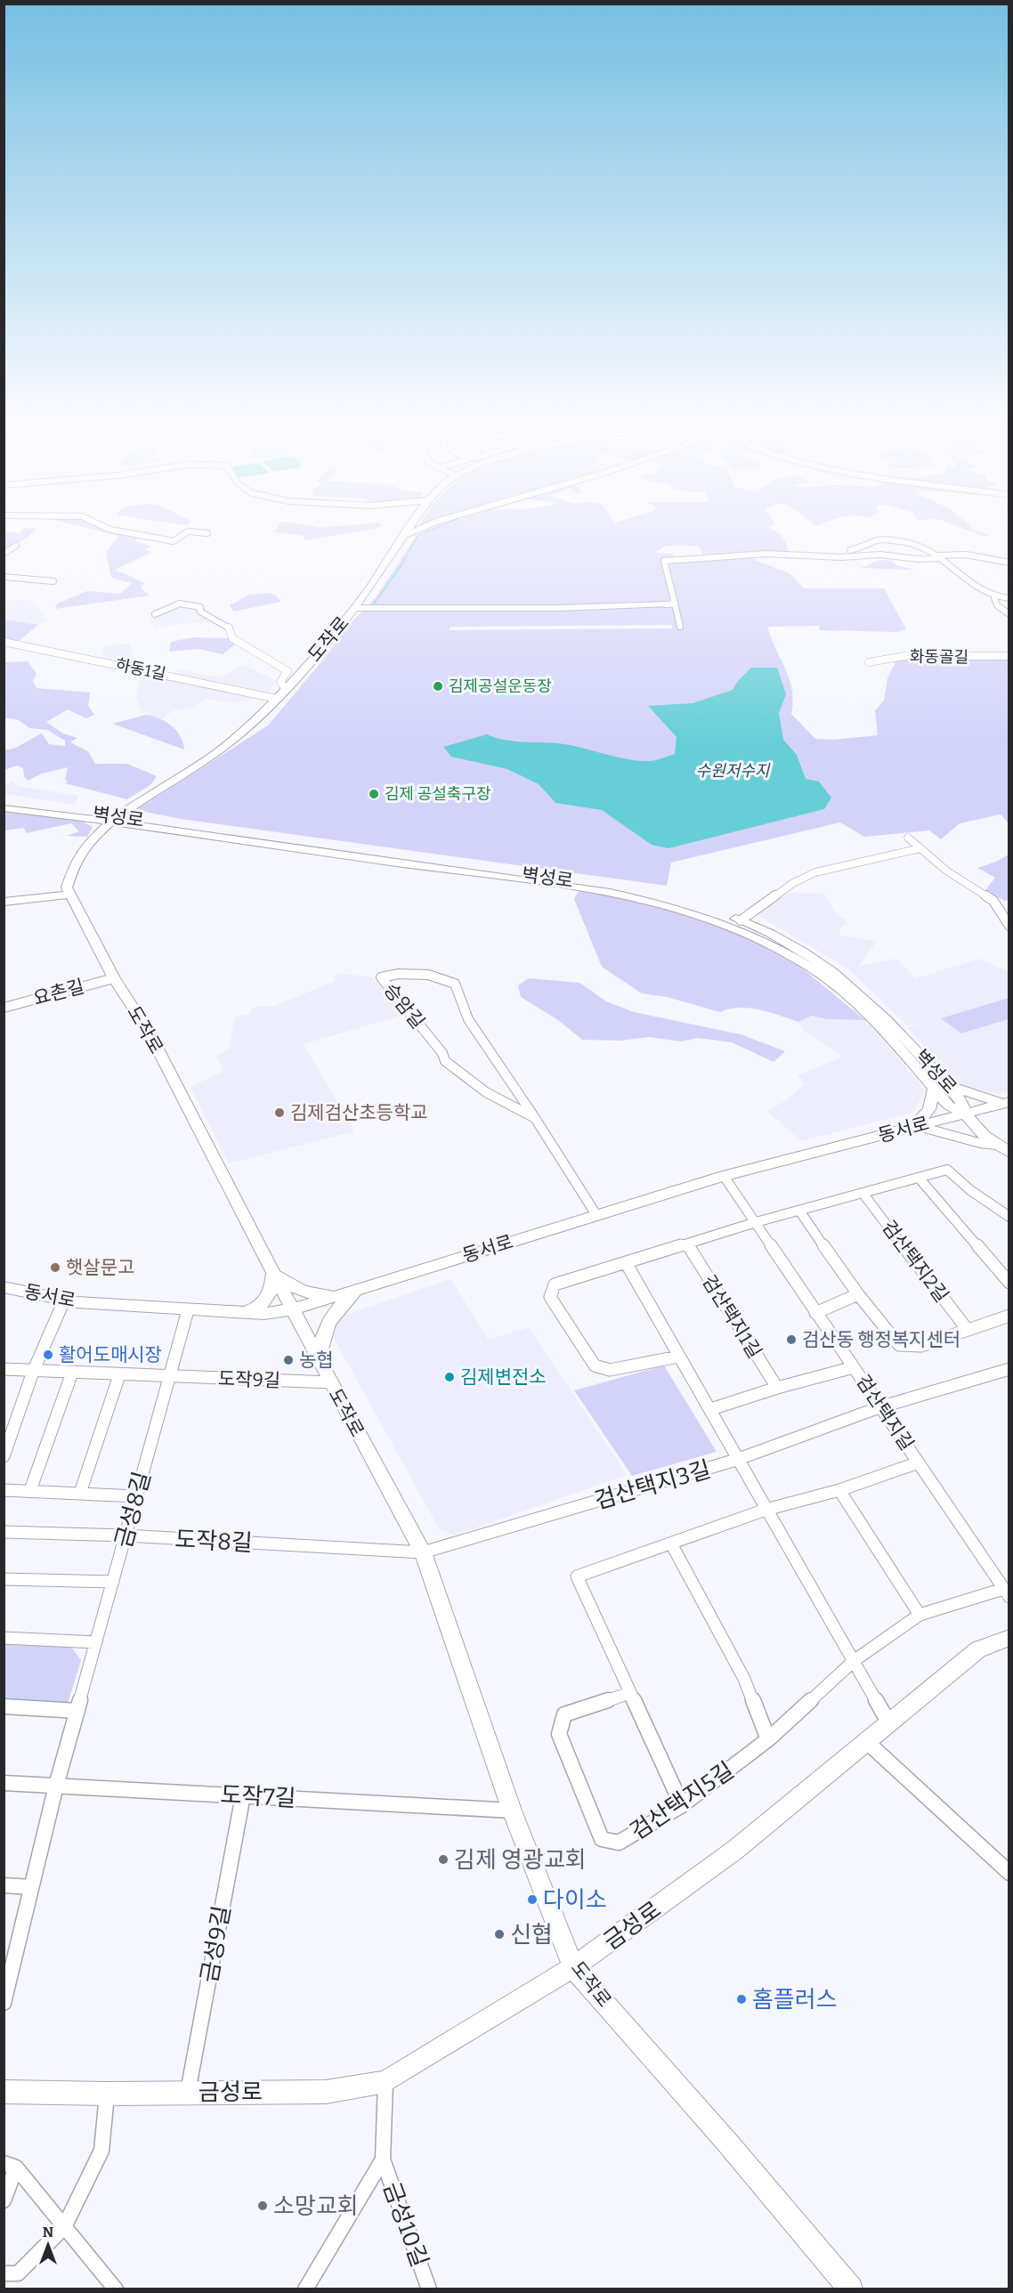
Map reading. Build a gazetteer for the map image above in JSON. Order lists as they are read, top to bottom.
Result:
{
  "streets": {
    "street": [
      "도작로",
      "화동골길",
      "하동1길",
      "벽성로",
      "요촌길",
      "승암길",
      "동서로",
      "검산택지2길",
      "검산택지1길",
      "도작9길",
      "검산택지길",
      "검산택지3길",
      "금성8길",
      "도작8길",
      "도작7길",
      "검산택지5길",
      "금성로",
      "금성9길",
      "금성10길"
    ]
  },
  "crossings": [
    ["도작로", "하동1길"],
    ["도작로", "벽성로"],
    ["도작로", "요촌길"],
    ["도작로", "동서로"],
    ["도작로", "도작9길"],
    ["도작로", "검산택지3길"],
    ["도작로", "도작8길"],
    ["도작로", "도작7길"],
    ["도작로", "금성로"],
    ["벽성로", "동서로"],
    ["승암길", "동서로"],
    ["동서로", "검산택지길"],
    ["도작9길", "금성8길"],
    ["검산택지길", "검산택지3길"],
    ["검산택지길", "검산택지5길"],
    ["검산택지3길", "도작8길"],
    ["금성8길", "도작8길"],
    ["금성8길", "도작7길"],
    ["도작7길", "금성9길"],
    ["금성로", "금성9길"],
    ["금성로", "금성10길"]
  ],
  "water": ["수원저수지"],
  "places": [
    "김제공설운동장",
    "김제 공설축구장",
    "김제검산초등학교",
    "햇살문고",
    "검산동 행정복지센터",
    "활어도매시장",
    "농협",
    "김제변전소",
    "김제 영광교회",
    "다이소",
    "신협",
    "홈플러스",
    "소망교회"
  ],
  "north": "top"
}
